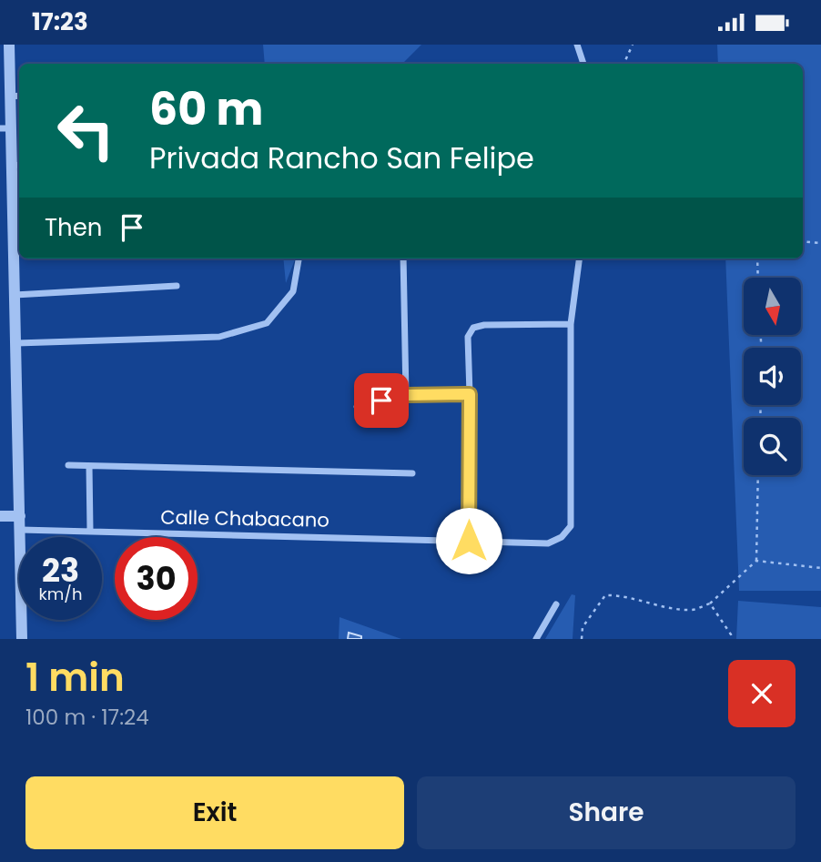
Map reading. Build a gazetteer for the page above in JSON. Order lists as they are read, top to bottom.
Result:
{
  "streets": {
    "street": ["Calle Chabacano"]
  },
  "north": "bottom",
  "page": {
    "status": "17:23",
    "turn": ["60 m", "Privada Rancho San Felipe"],
    "then": "Then",
    "speed": "23 km/h",
    "limit": "30",
    "heading": ["1 min", "100 m · 17:24"],
    "buttons": ["Exit", "Share"]
  }
}
